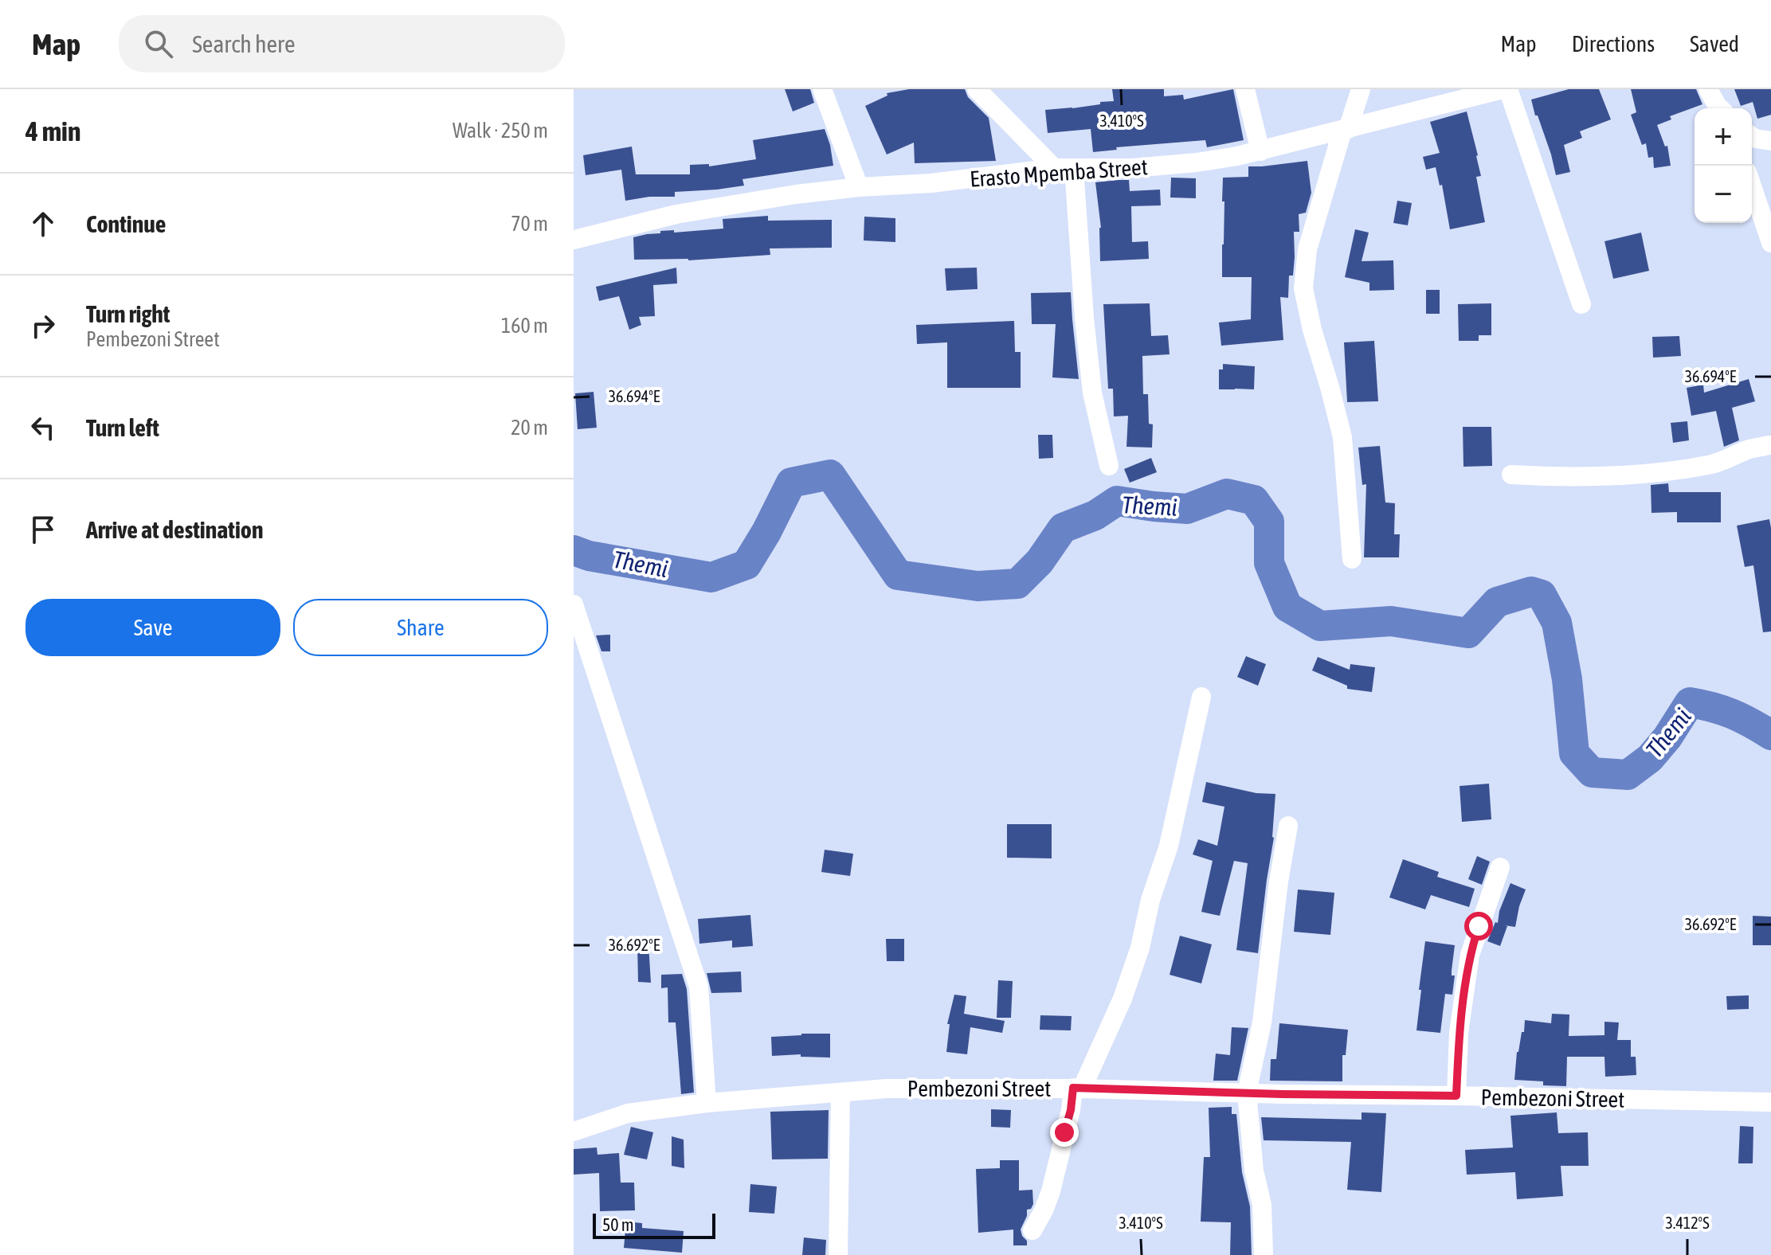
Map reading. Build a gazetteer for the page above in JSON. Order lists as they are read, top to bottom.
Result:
{
  "streets": {
    "street": ["Erasto Mpemba Street", "Pembezoni Street"]
  },
  "water": ["Themi"],
  "scale_bar": "50 m",
  "page": {
    "header": "Map",
    "search": "Search here",
    "nav": ["Map", "Directions", "Saved"],
    "heading": ["4 min", "Walk · 250 m"],
    "map_buttons": ["+", "−"],
    "list": [
      ["Continue", "70 m"],
      ["Turn right", "Pembezoni Street", "160 m"],
      ["Turn left", "20 m"],
      "Arrive at destination"
    ],
    "buttons": ["Save", "Share"],
    "scale": "50 m"
  },
  "coordinates": [
    "3.410°S",
    "36.694°E",
    "36.692°E",
    "3.412°S"
  ]
}
